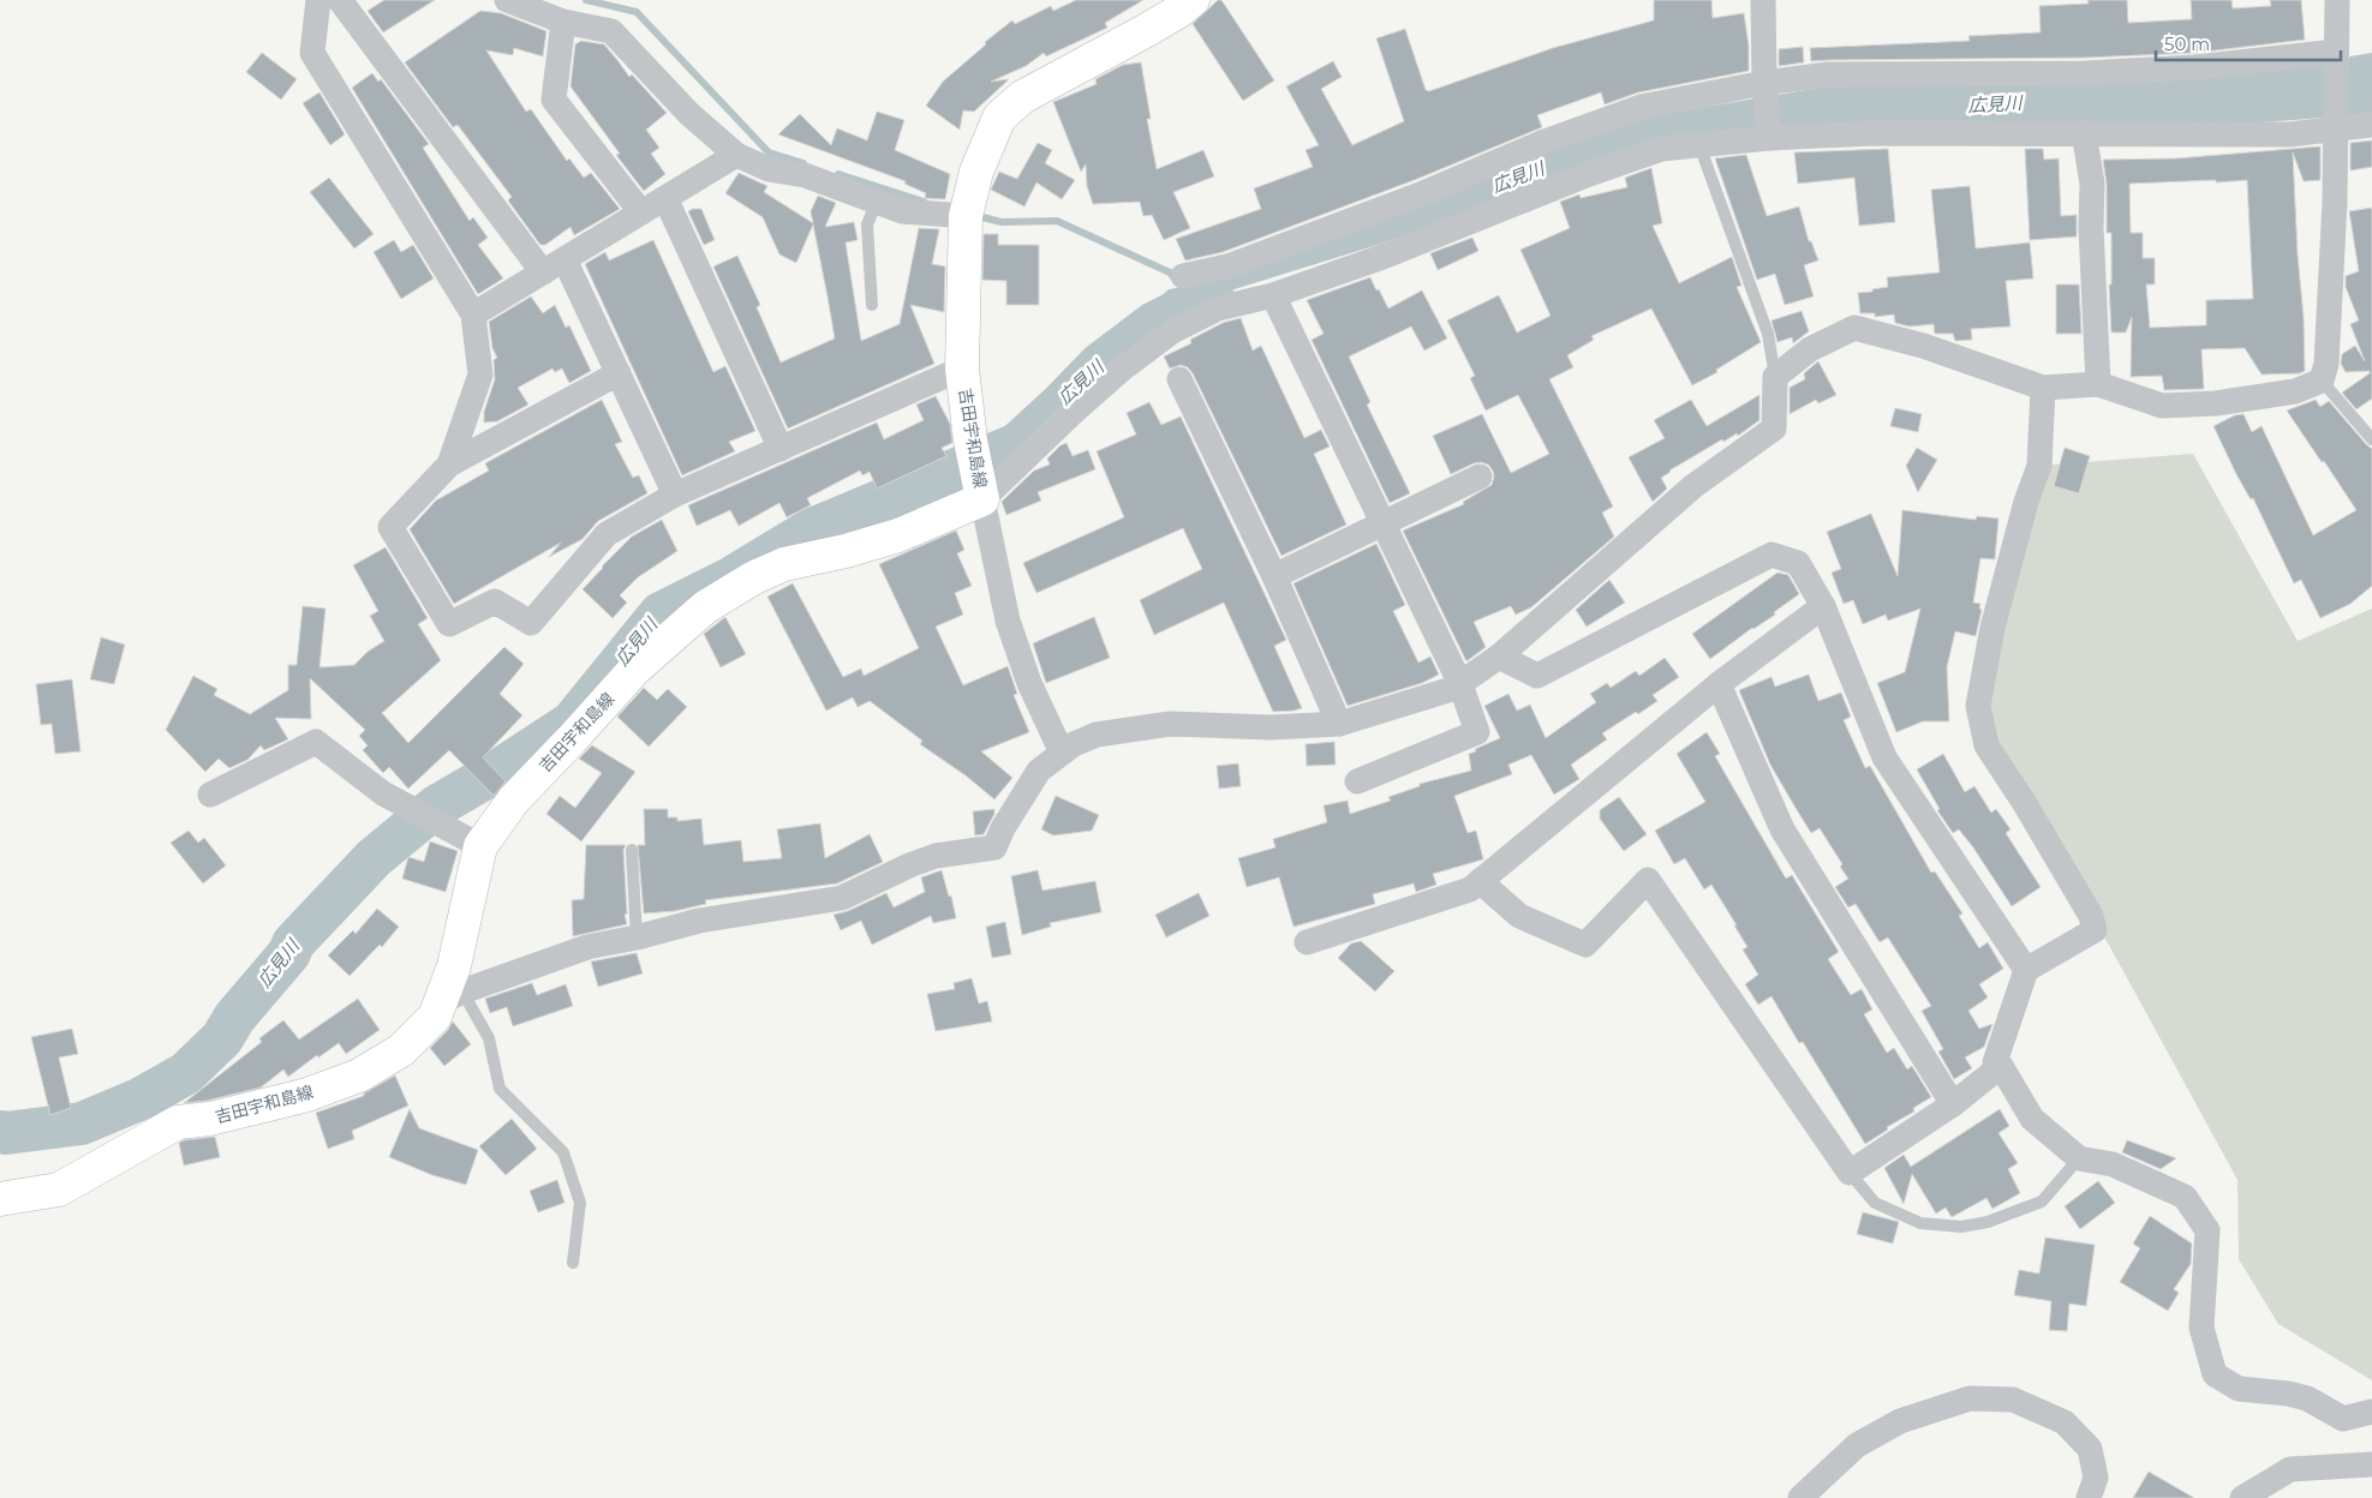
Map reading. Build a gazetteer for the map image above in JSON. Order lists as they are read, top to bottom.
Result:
{
  "streets": {
    "main road": ["吉田宇和島線"]
  },
  "water": ["広見川"],
  "scale_bar": "50 m"
}
